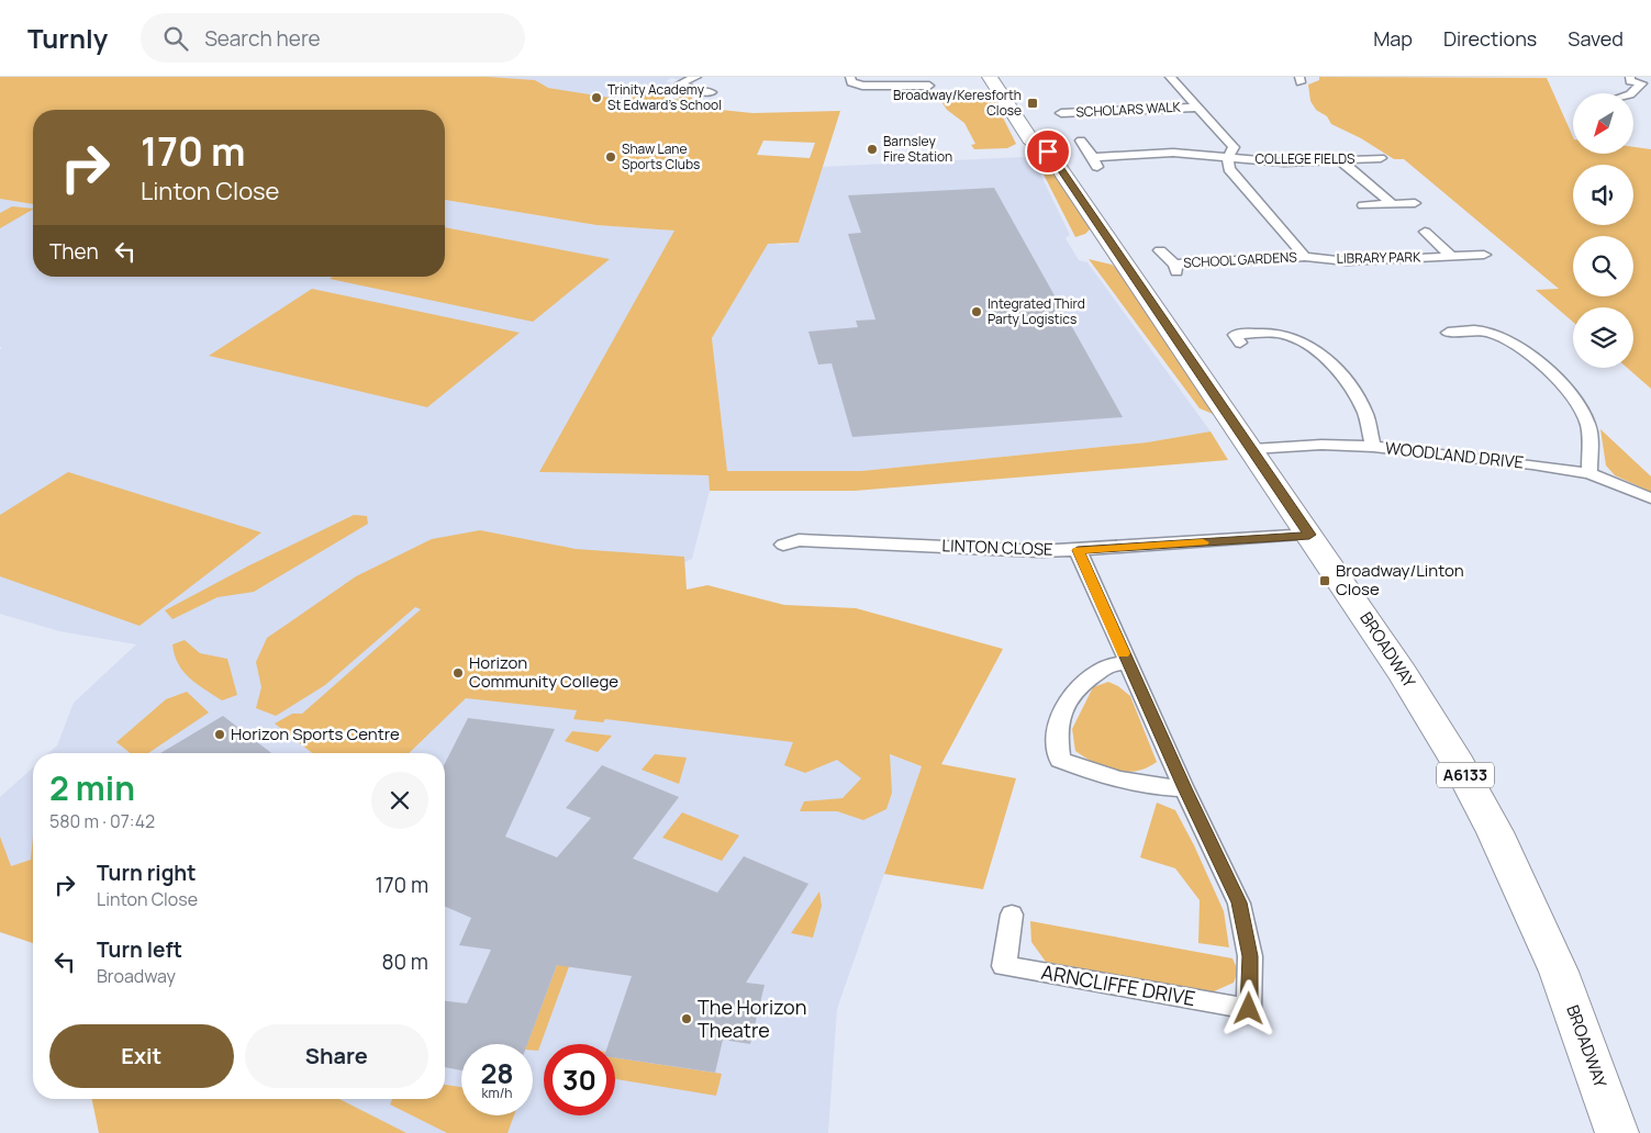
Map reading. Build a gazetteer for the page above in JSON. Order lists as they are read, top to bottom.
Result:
{
  "streets": {
    "highway": ["BROADWAY", "A6133"],
    "street": [
      "SCHOLARS WALK",
      "COLLEGE FIELDS",
      "LIBRARY PARK",
      "SCHOOL GARDENS",
      "WOODLAND DRIVE",
      "LINTON CLOSE",
      "ARNCLIFFE DRIVE"
    ]
  },
  "crossings": [
    ["LIBRARY PARK", "SCHOOL GARDENS"],
    ["WOODLAND DRIVE", "BROADWAY"],
    ["LINTON CLOSE", "BROADWAY"],
    ["LINTON CLOSE", "ARNCLIFFE DRIVE"]
  ],
  "places": {
    "other": [
      "Trinity Academy St Edward's School",
      "Barnsley Fire Station",
      "Shaw Lane Sports Clubs",
      "Integrated Third Party Logistics",
      "Horizon Community College",
      "Horizon Sports Centre",
      "The Horizon Theatre"
    ],
    "transit": ["Broadway/Keresforth Close", "Broadway/Linton Close"]
  },
  "north": "bottom left",
  "page": {
    "header": "Turnly",
    "search": "Search here",
    "nav": ["Map", "Directions", "Saved"],
    "turn": ["170 m", "Linton Close"],
    "then": "Then",
    "heading": ["2 min", "580 m · 07:42"],
    "list": [
      {
        "name": "Turn right",
        "note": "Linton Close",
        "value": "170 m"
      },
      {
        "name": "Turn left",
        "note": "Broadway",
        "value": "80 m"
      }
    ],
    "buttons": ["Exit", "Share"],
    "speed": "28 km/h",
    "limit": "30"
  }
}
